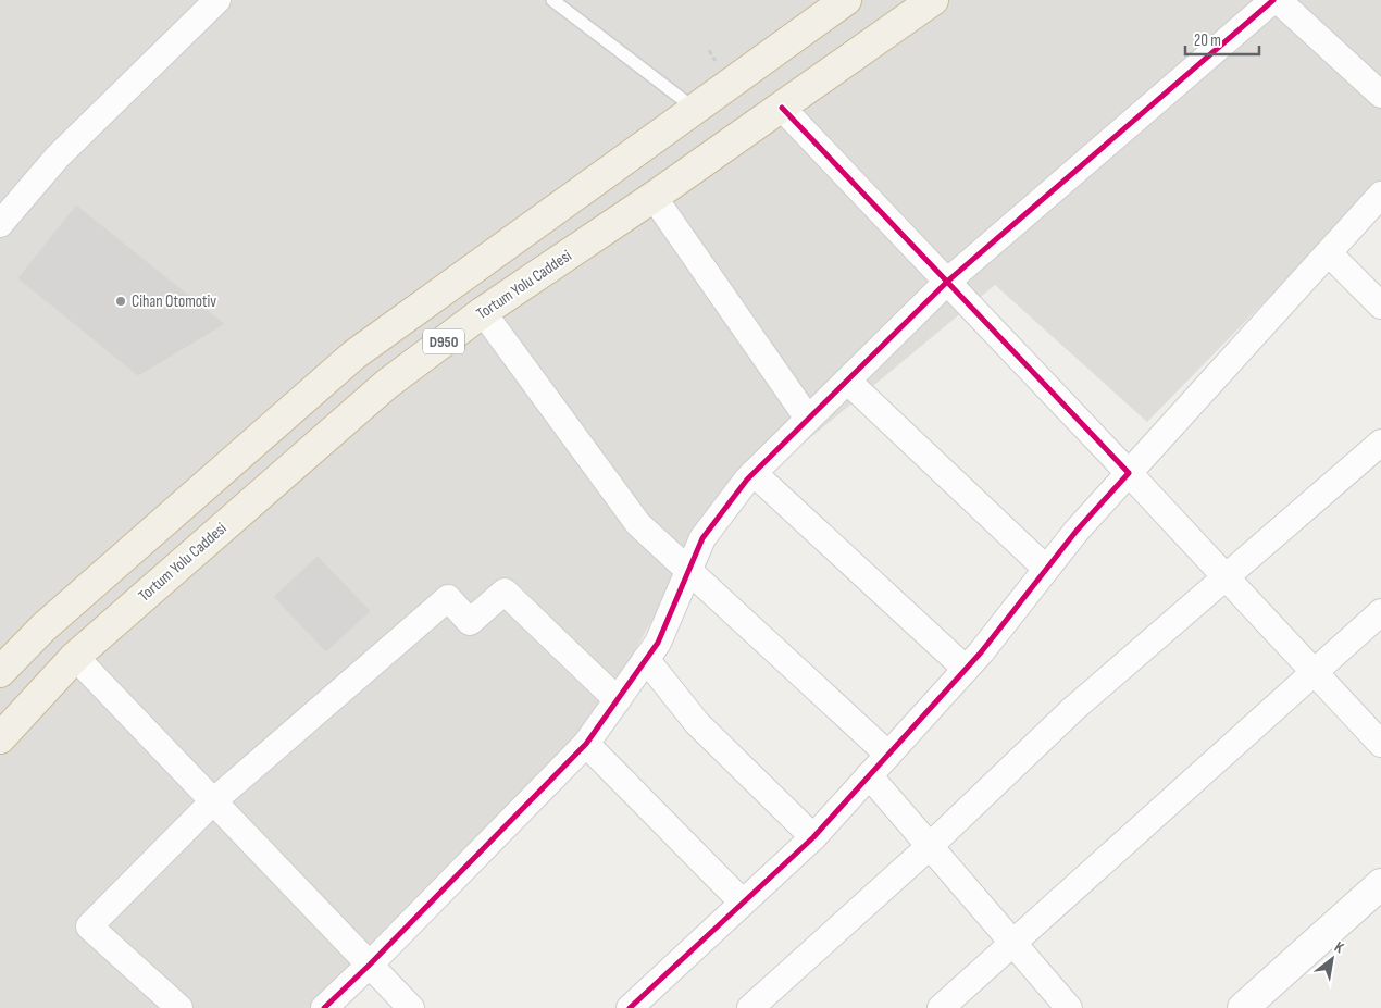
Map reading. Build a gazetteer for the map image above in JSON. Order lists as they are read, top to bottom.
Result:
{
  "streets": {
    "highway": ["Tortum Yolu Caddesi", "D950"]
  },
  "places": ["Cihan Otomotiv"],
  "scale_bar": "20 m",
  "north": "top right"
}
